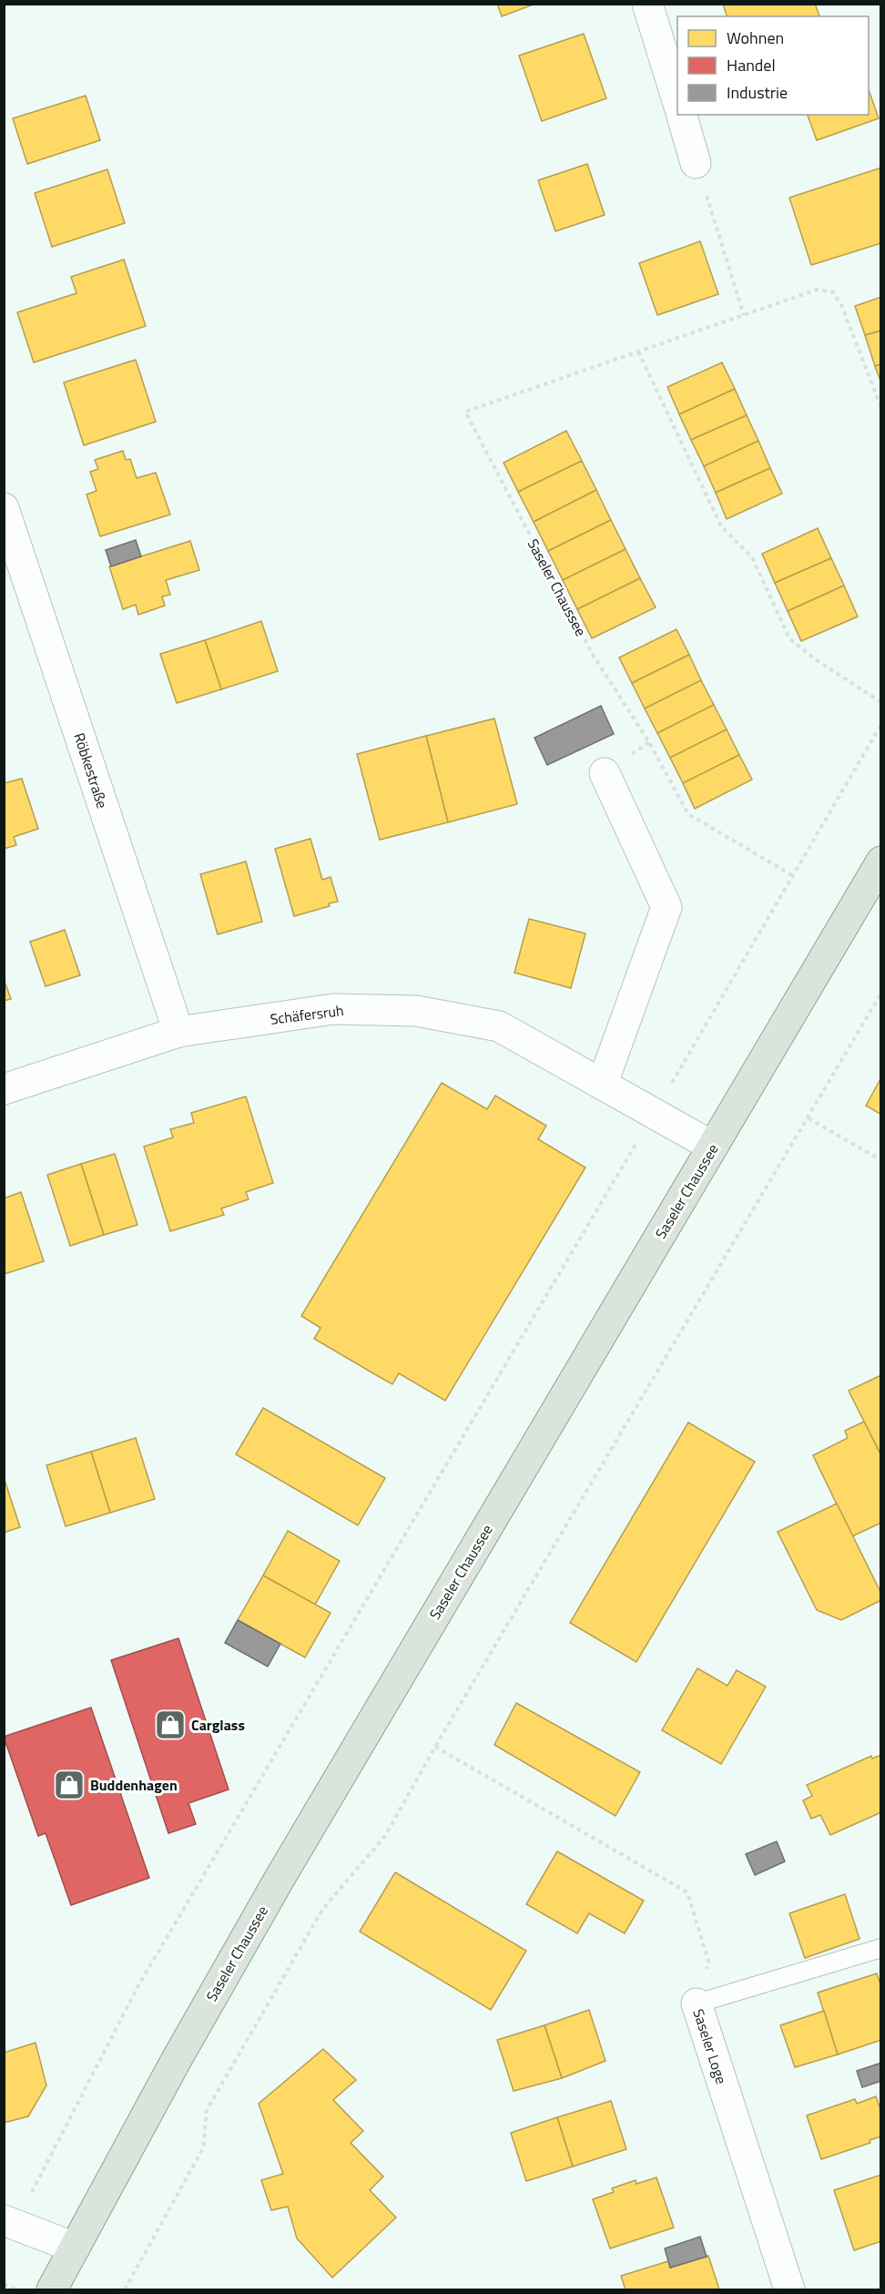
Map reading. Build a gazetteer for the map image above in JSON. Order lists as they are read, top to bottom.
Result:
{
  "streets": {
    "main road": ["Saseler Chaussee"],
    "street": ["Röbkestraße", "Schäfersruh", "Saseler Loge"]
  },
  "crossings": [
    ["Saseler Chaussee", "Schäfersruh"],
    ["Röbkestraße", "Schäfersruh"]
  ],
  "places": {
    "shop": ["Carglass", "Buddenhagen"]
  },
  "legend": ["Wohnen", "Handel", "Industrie"]
}
